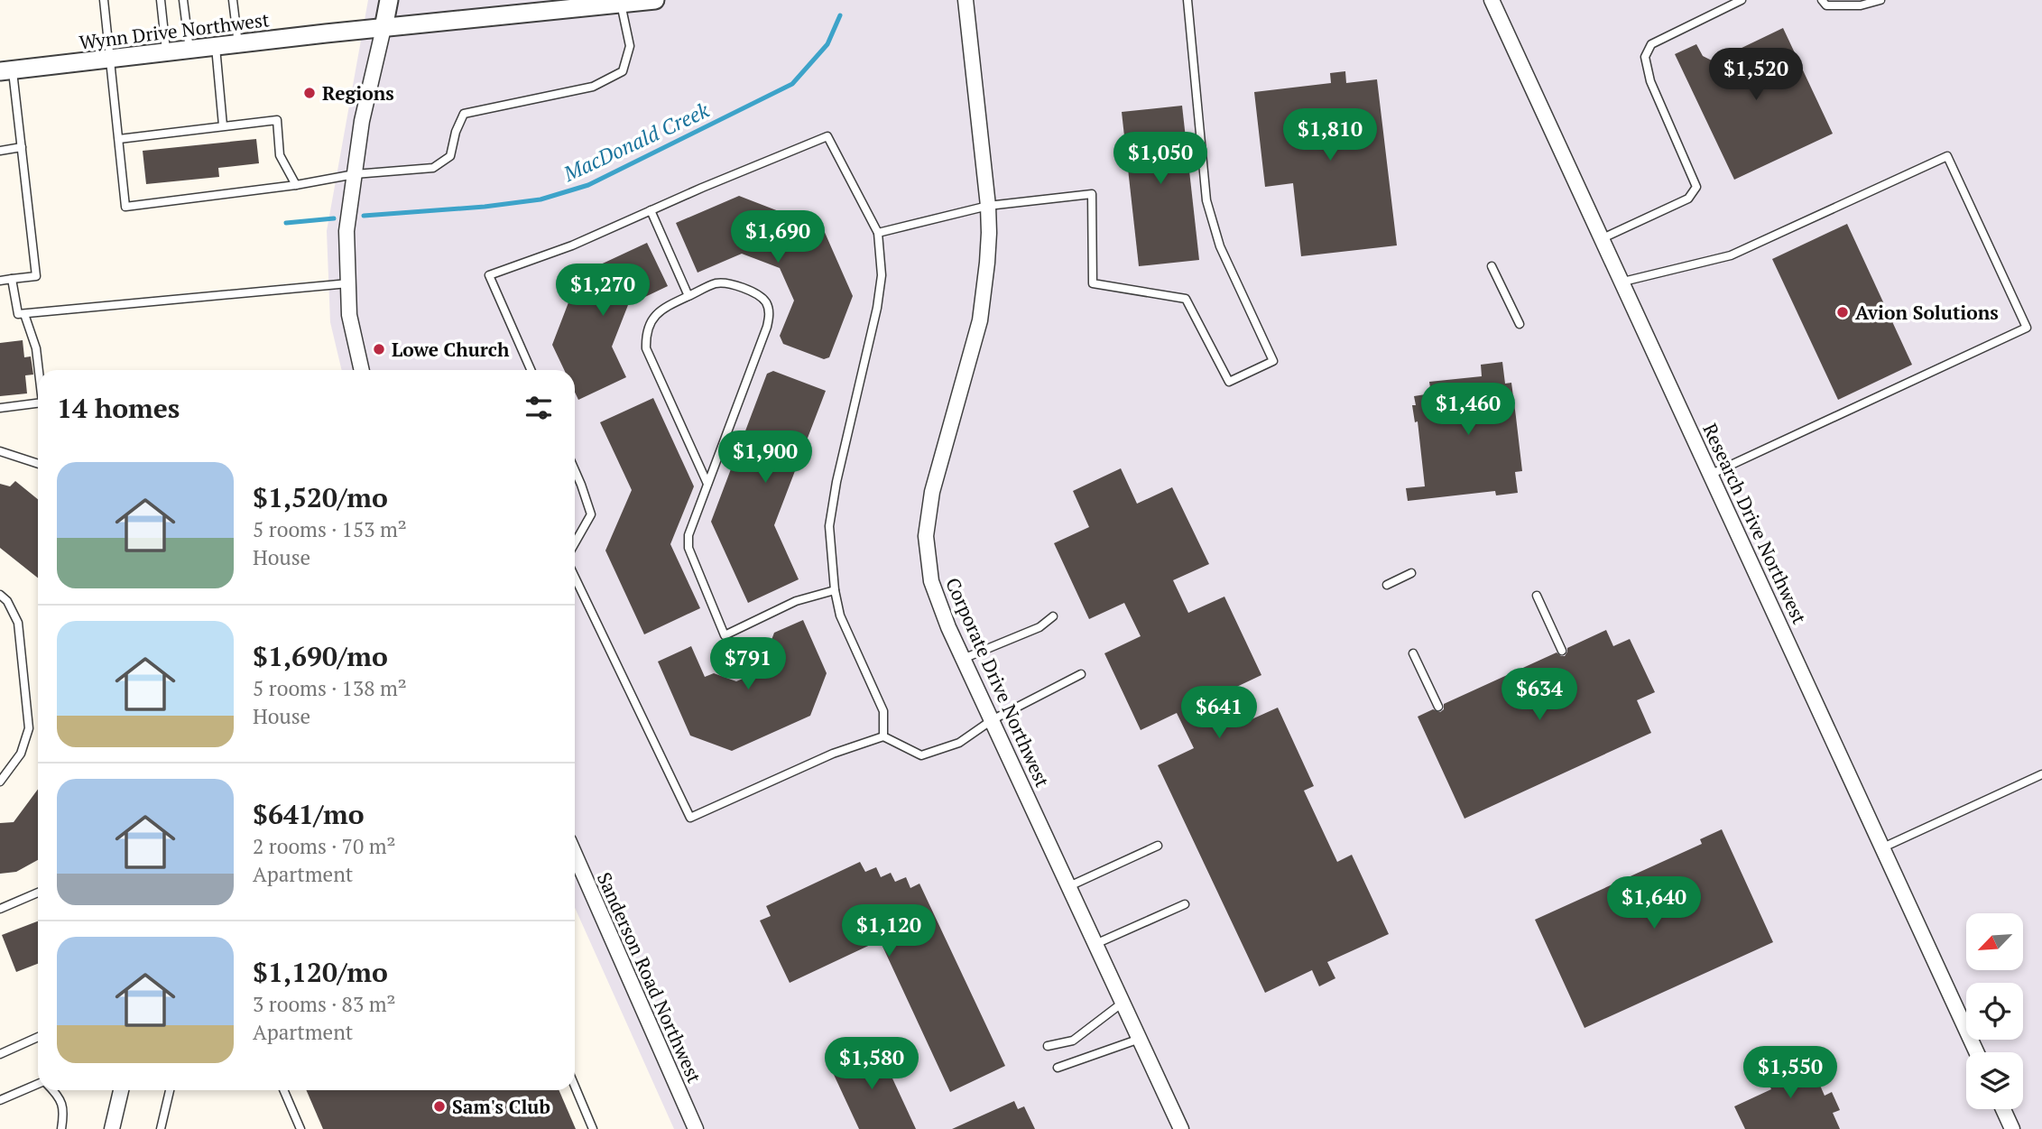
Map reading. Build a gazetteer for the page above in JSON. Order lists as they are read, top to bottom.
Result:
{
  "streets": {
    "street": [
      "Wynn Drive Northwest",
      "Research Drive Northwest",
      "Corporate Drive Northwest",
      "Sanderson Road Northwest"
    ]
  },
  "water": ["MacDonald Creek"],
  "places": [
    "Regions",
    "Avion Solutions",
    "Lowe Church",
    "Sam's Club"
  ],
  "north": "bottom left",
  "page": {
    "price": [
      "$1,520",
      "$1,810",
      "$1,050",
      "$1,690",
      "$1,270",
      "$1,460",
      "$1,900",
      "$791",
      "$634",
      "$641",
      "$1,640",
      "$1,120",
      "$1,580",
      "$1,550"
    ],
    "heading": "14 homes",
    "list": [
      {
        "name": "$1,520/mo",
        "note": "5 rooms · 153 m² · House"
      },
      {
        "name": "$1,690/mo",
        "note": "5 rooms · 138 m² · House"
      },
      {
        "name": "$641/mo",
        "note": "2 rooms · 70 m² · Apartment"
      },
      {
        "name": "$1,120/mo",
        "note": "3 rooms · 83 m² · Apartment"
      }
    ]
  }
}
